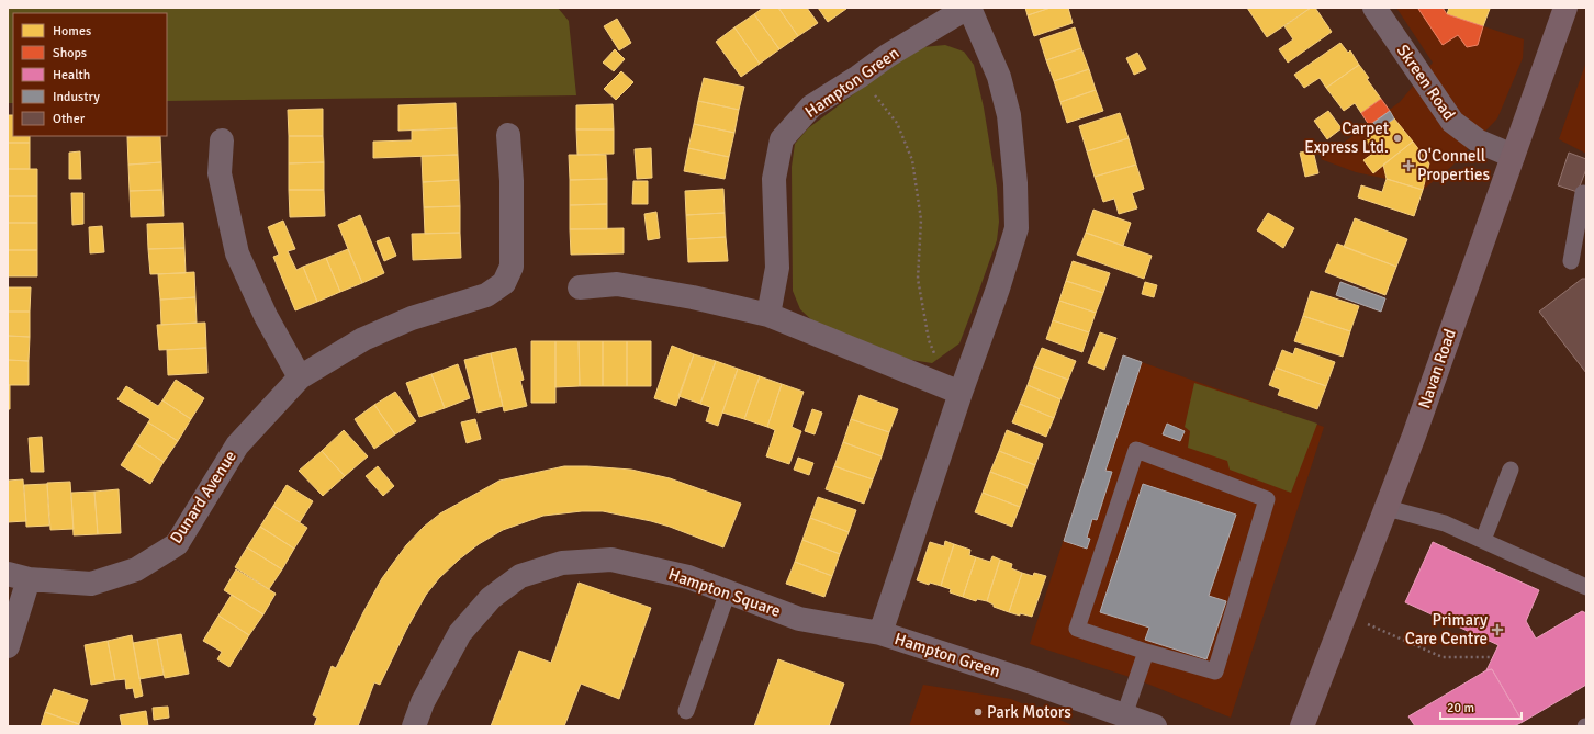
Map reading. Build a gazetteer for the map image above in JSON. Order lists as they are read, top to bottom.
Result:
{
  "streets": {
    "main road": ["Navan Road"],
    "street": [
      "Hampton Green",
      "Skreen Road",
      "Dunard Avenue",
      "Hampton Square"
    ]
  },
  "crossings": [
    ["Hampton Green", "Hampton Square"],
    ["Skreen Road", "Navan Road"]
  ],
  "places": {
    "other": ["Carpet Express Ltd.", "Park Motors"],
    "health": ["O'Connell Properties", "Primary Care Centre"]
  },
  "legend": [
    "Homes",
    "Shops",
    "Health",
    "Industry",
    "Other"
  ],
  "scale_bar": "20 m"
}
